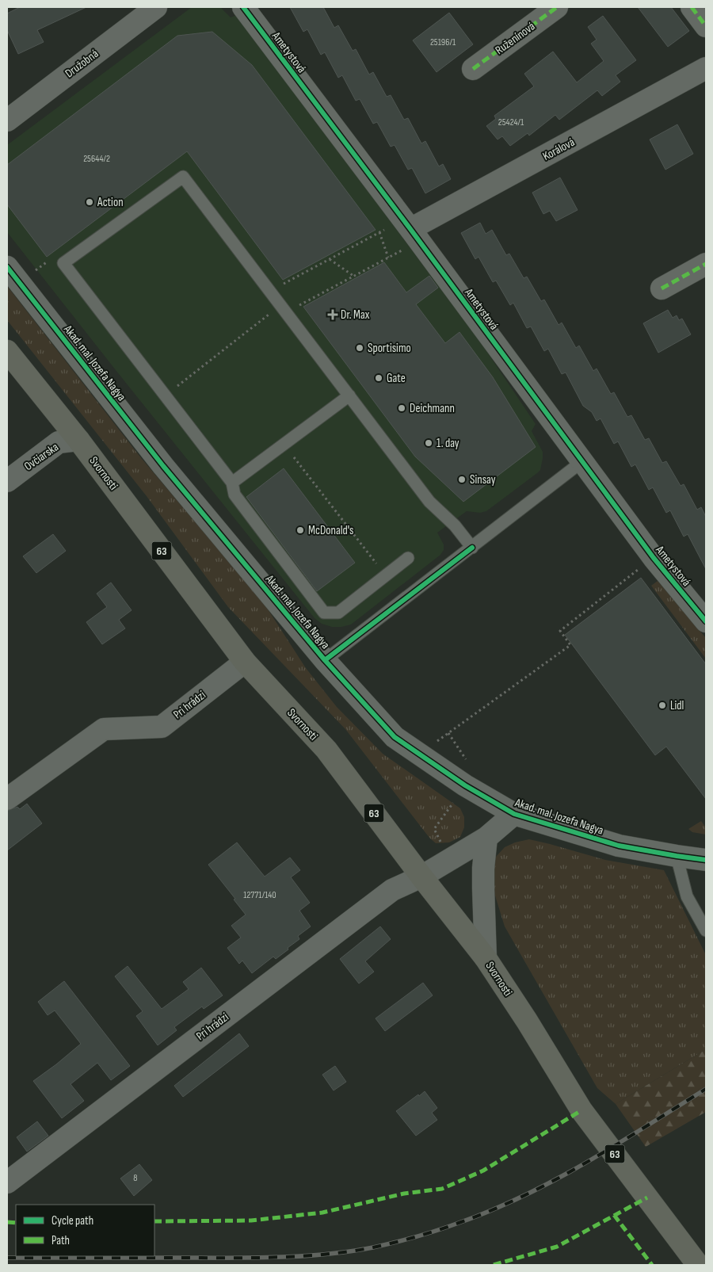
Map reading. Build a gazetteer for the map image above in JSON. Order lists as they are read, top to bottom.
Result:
{
  "streets": {
    "main road": ["Svornosti", "63"],
    "street": [
      "Ruženínová",
      "Ametystová",
      "Družobná",
      "Korálová",
      "Akad. mal. Jozefa Nagya",
      "Ovčiarska",
      "Pri hrádzi"
    ]
  },
  "crossings": [
    ["Ametystová", "Korálová"],
    ["Akad. mal. Jozefa Nagya", "Pri hrádzi"],
    ["Ovčiarska", "Svornosti"],
    ["Svornosti", "Pri hrádzi"]
  ],
  "places": {
    "other": [
      "Action",
      "Sportisimo",
      "Gate",
      "Deichmann",
      "1. day",
      "Sinsay",
      "McDonald's",
      "Lidl"
    ],
    "health": ["Dr. Max"]
  },
  "house_numbers": [
    "25196/1",
    "25424/1",
    "25644/2",
    "12771/140",
    "8"
  ],
  "legend": ["Cycle path", "Path"]
}
